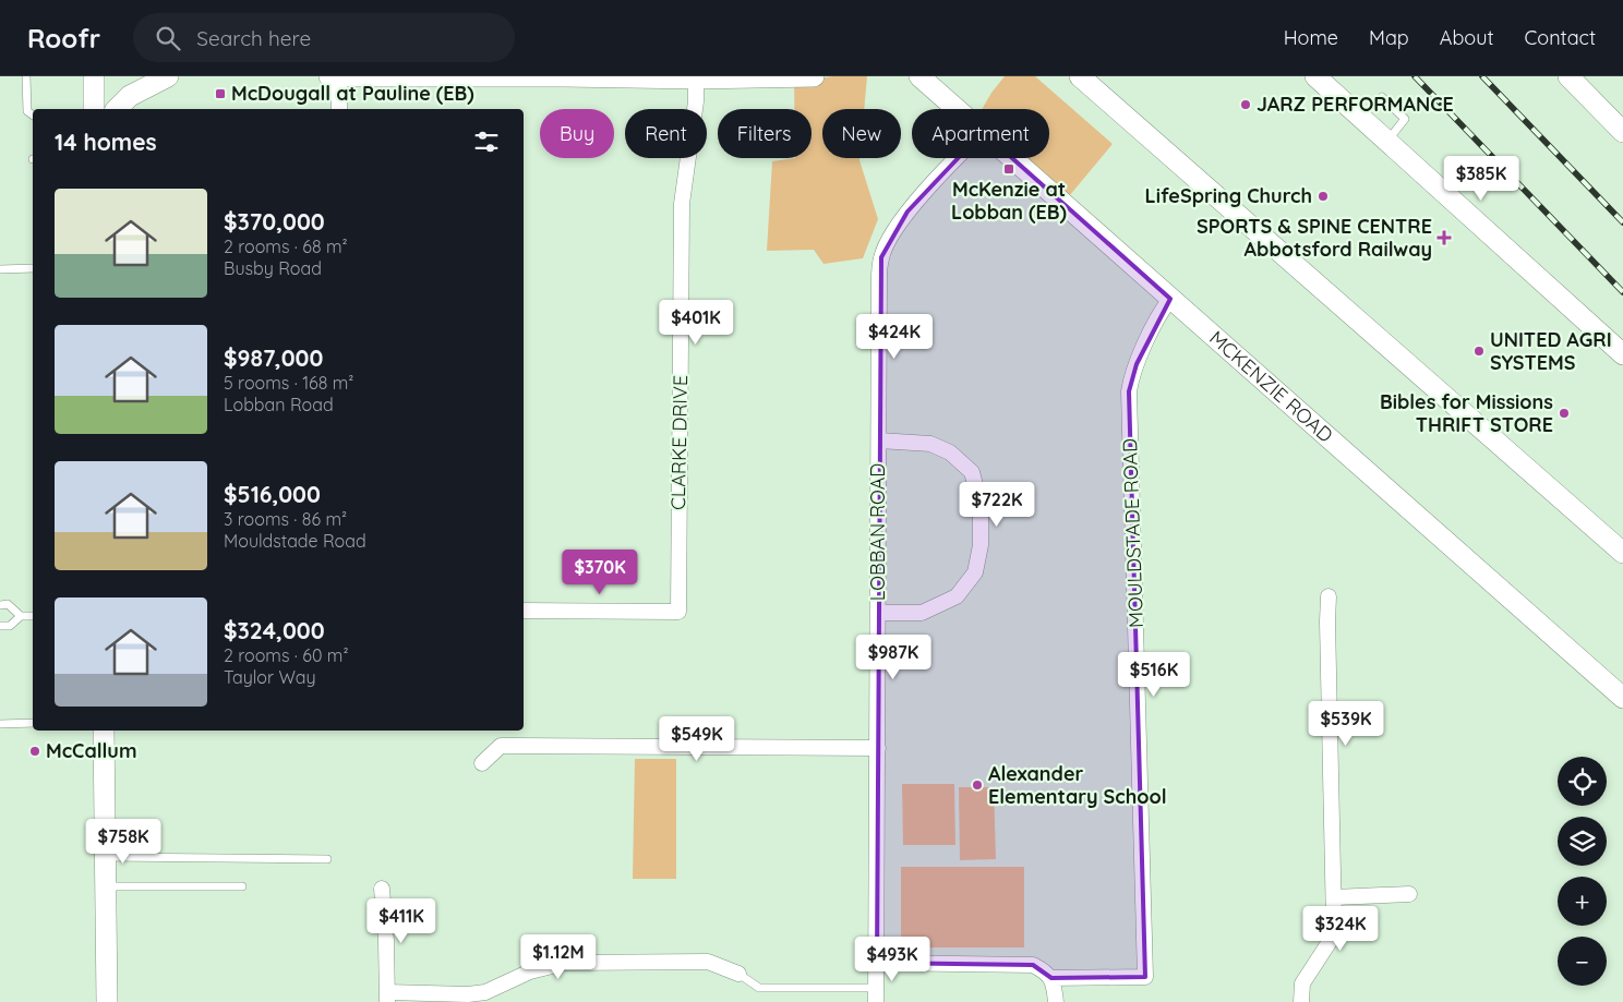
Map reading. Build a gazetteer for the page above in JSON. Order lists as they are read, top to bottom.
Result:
{
  "streets": {
    "street": [
      "MCKENZIE ROAD",
      "CLARKE DRIVE",
      "LOBBAN ROAD",
      "MOULDSTADE ROAD"
    ]
  },
  "crossings": [
    ["MCKENZIE ROAD", "MOULDSTADE ROAD"]
  ],
  "places": {
    "transit": ["McDougall at Pauline (EB)", "McKenzie at Lobban (EB)"],
    "other": [
      "JARZ PERFORMANCE",
      "LifeSpring Church",
      "UNITED AGRI SYSTEMS",
      "Bibles for Missions THRIFT STORE",
      "McCallum",
      "Alexander Elementary School"
    ],
    "health": ["SPORTS & SPINE CENTRE Abbotsford Railway"]
  },
  "page": {
    "header": "Roofr",
    "search": "Search here",
    "nav": [
      "Home",
      "Map",
      "About",
      "Contact"
    ],
    "chip": [
      "Buy",
      "Rent",
      "Filters",
      "New",
      "Apartment"
    ],
    "heading": "14 homes",
    "price": [
      "$385K",
      "$401K",
      "$424K",
      "$722K",
      "$370K",
      "$987K",
      "$516K",
      "$539K",
      "$549K",
      "$758K",
      "$411K",
      "$324K",
      "$1.12M",
      "$493K"
    ],
    "list": [
      {
        "name": "$370,000",
        "note": "2 rooms · 68 m² · Busby Road"
      },
      {
        "name": "$987,000",
        "note": "5 rooms · 168 m² · Lobban Road"
      },
      {
        "name": "$516,000",
        "note": "3 rooms · 86 m² · Mouldstade Road"
      },
      {
        "name": "$324,000",
        "note": "2 rooms · 60 m² · Taylor Way"
      }
    ],
    "map_buttons": ["+", "−"]
  }
}
